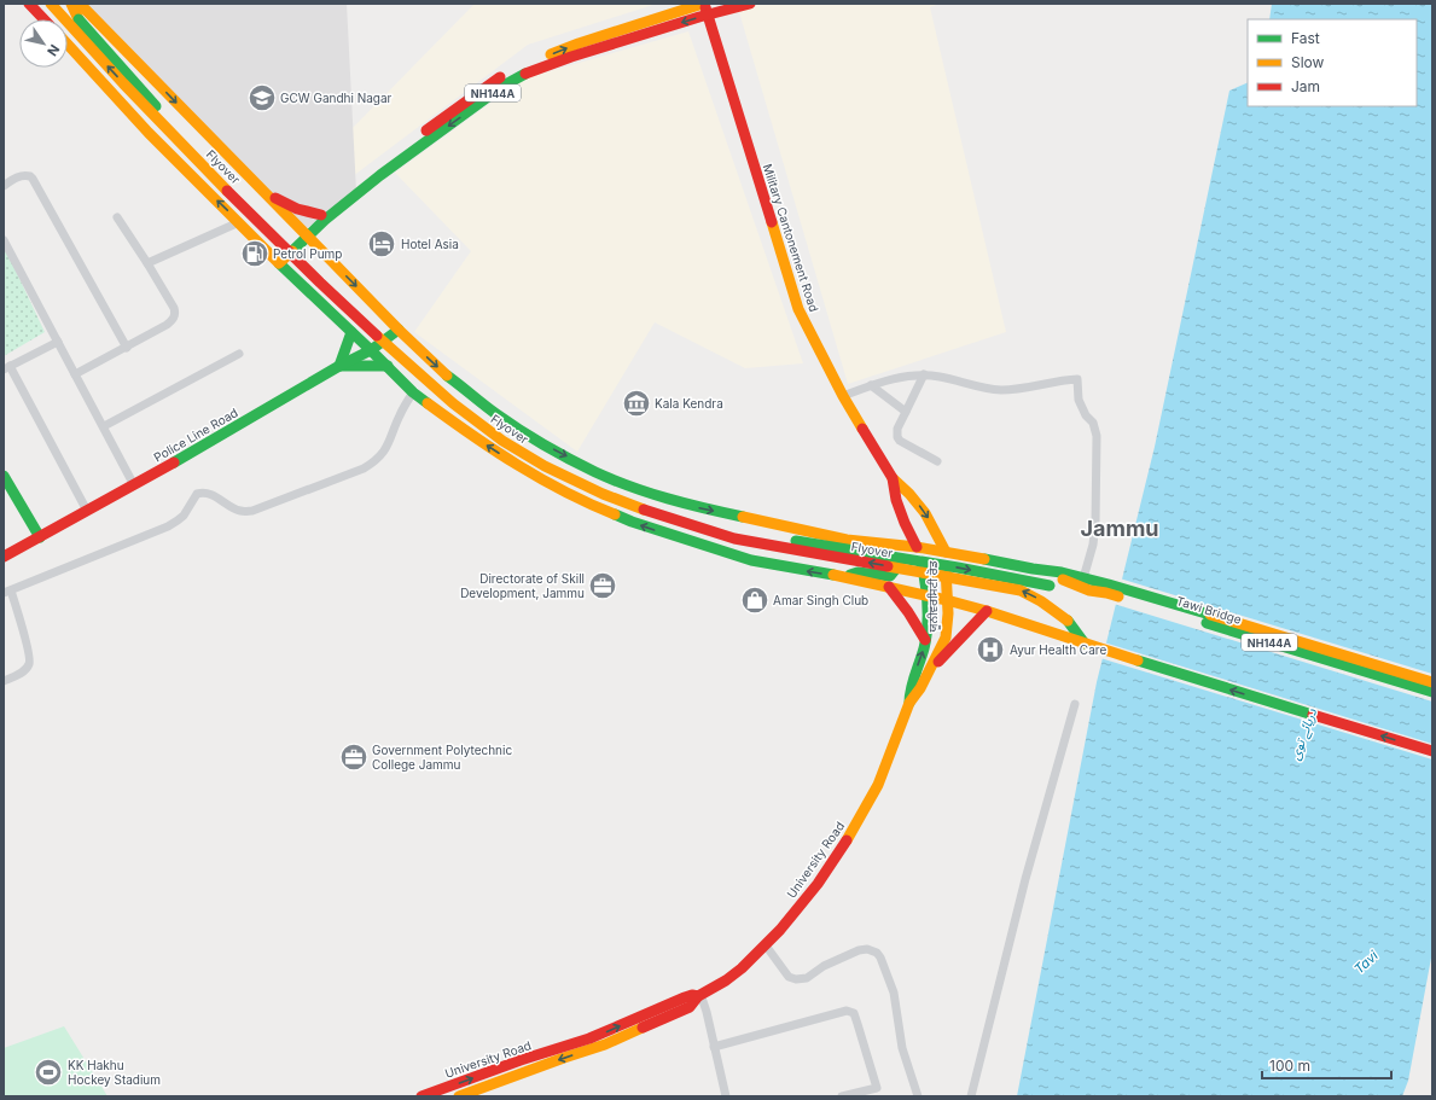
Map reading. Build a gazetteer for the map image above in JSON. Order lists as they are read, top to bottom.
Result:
{
  "streets": {
    "main road": [
      "NH144A",
      "Flyover",
      "Military Cantonement Road",
      "Police Line Road",
      "ਯੂਨੀਵਰਸਿਟੀ ਰੋਡ",
      "Tawi Bridge",
      "University Road"
    ]
  },
  "crossings": [
    ["NH144A", "Military Cantonement Road"],
    ["Flyover", "Tawi Bridge"],
    ["Military Cantonement Road", "ਯੂਨੀਵਰਸਿਟੀ ਰੋਡ"],
    ["ਯੂਨੀਵਰਸਿਟੀ ਰੋਡ", "University Road"]
  ],
  "districts": ["Jammu"],
  "water": ["دریائے توی", "Tavi"],
  "places": {
    "school or university": ["GCW Gandhi Nagar"],
    "hotel": ["Hotel Asia"],
    "fuel station": ["Petrol Pump"],
    "museum": ["Kala Kendra"],
    "office": ["Directorate of Skill Development, Jammu", "Government Polytechnic College Jammu"],
    "shop": ["Amar Singh Club"],
    "hospital": ["Ayur Health Care"],
    "sports": ["KK Hakhu Hockey Stadium"]
  },
  "legend": ["Fast", "Slow", "Jam"],
  "scale_bar": "100 m",
  "north": "bottom right"
}
